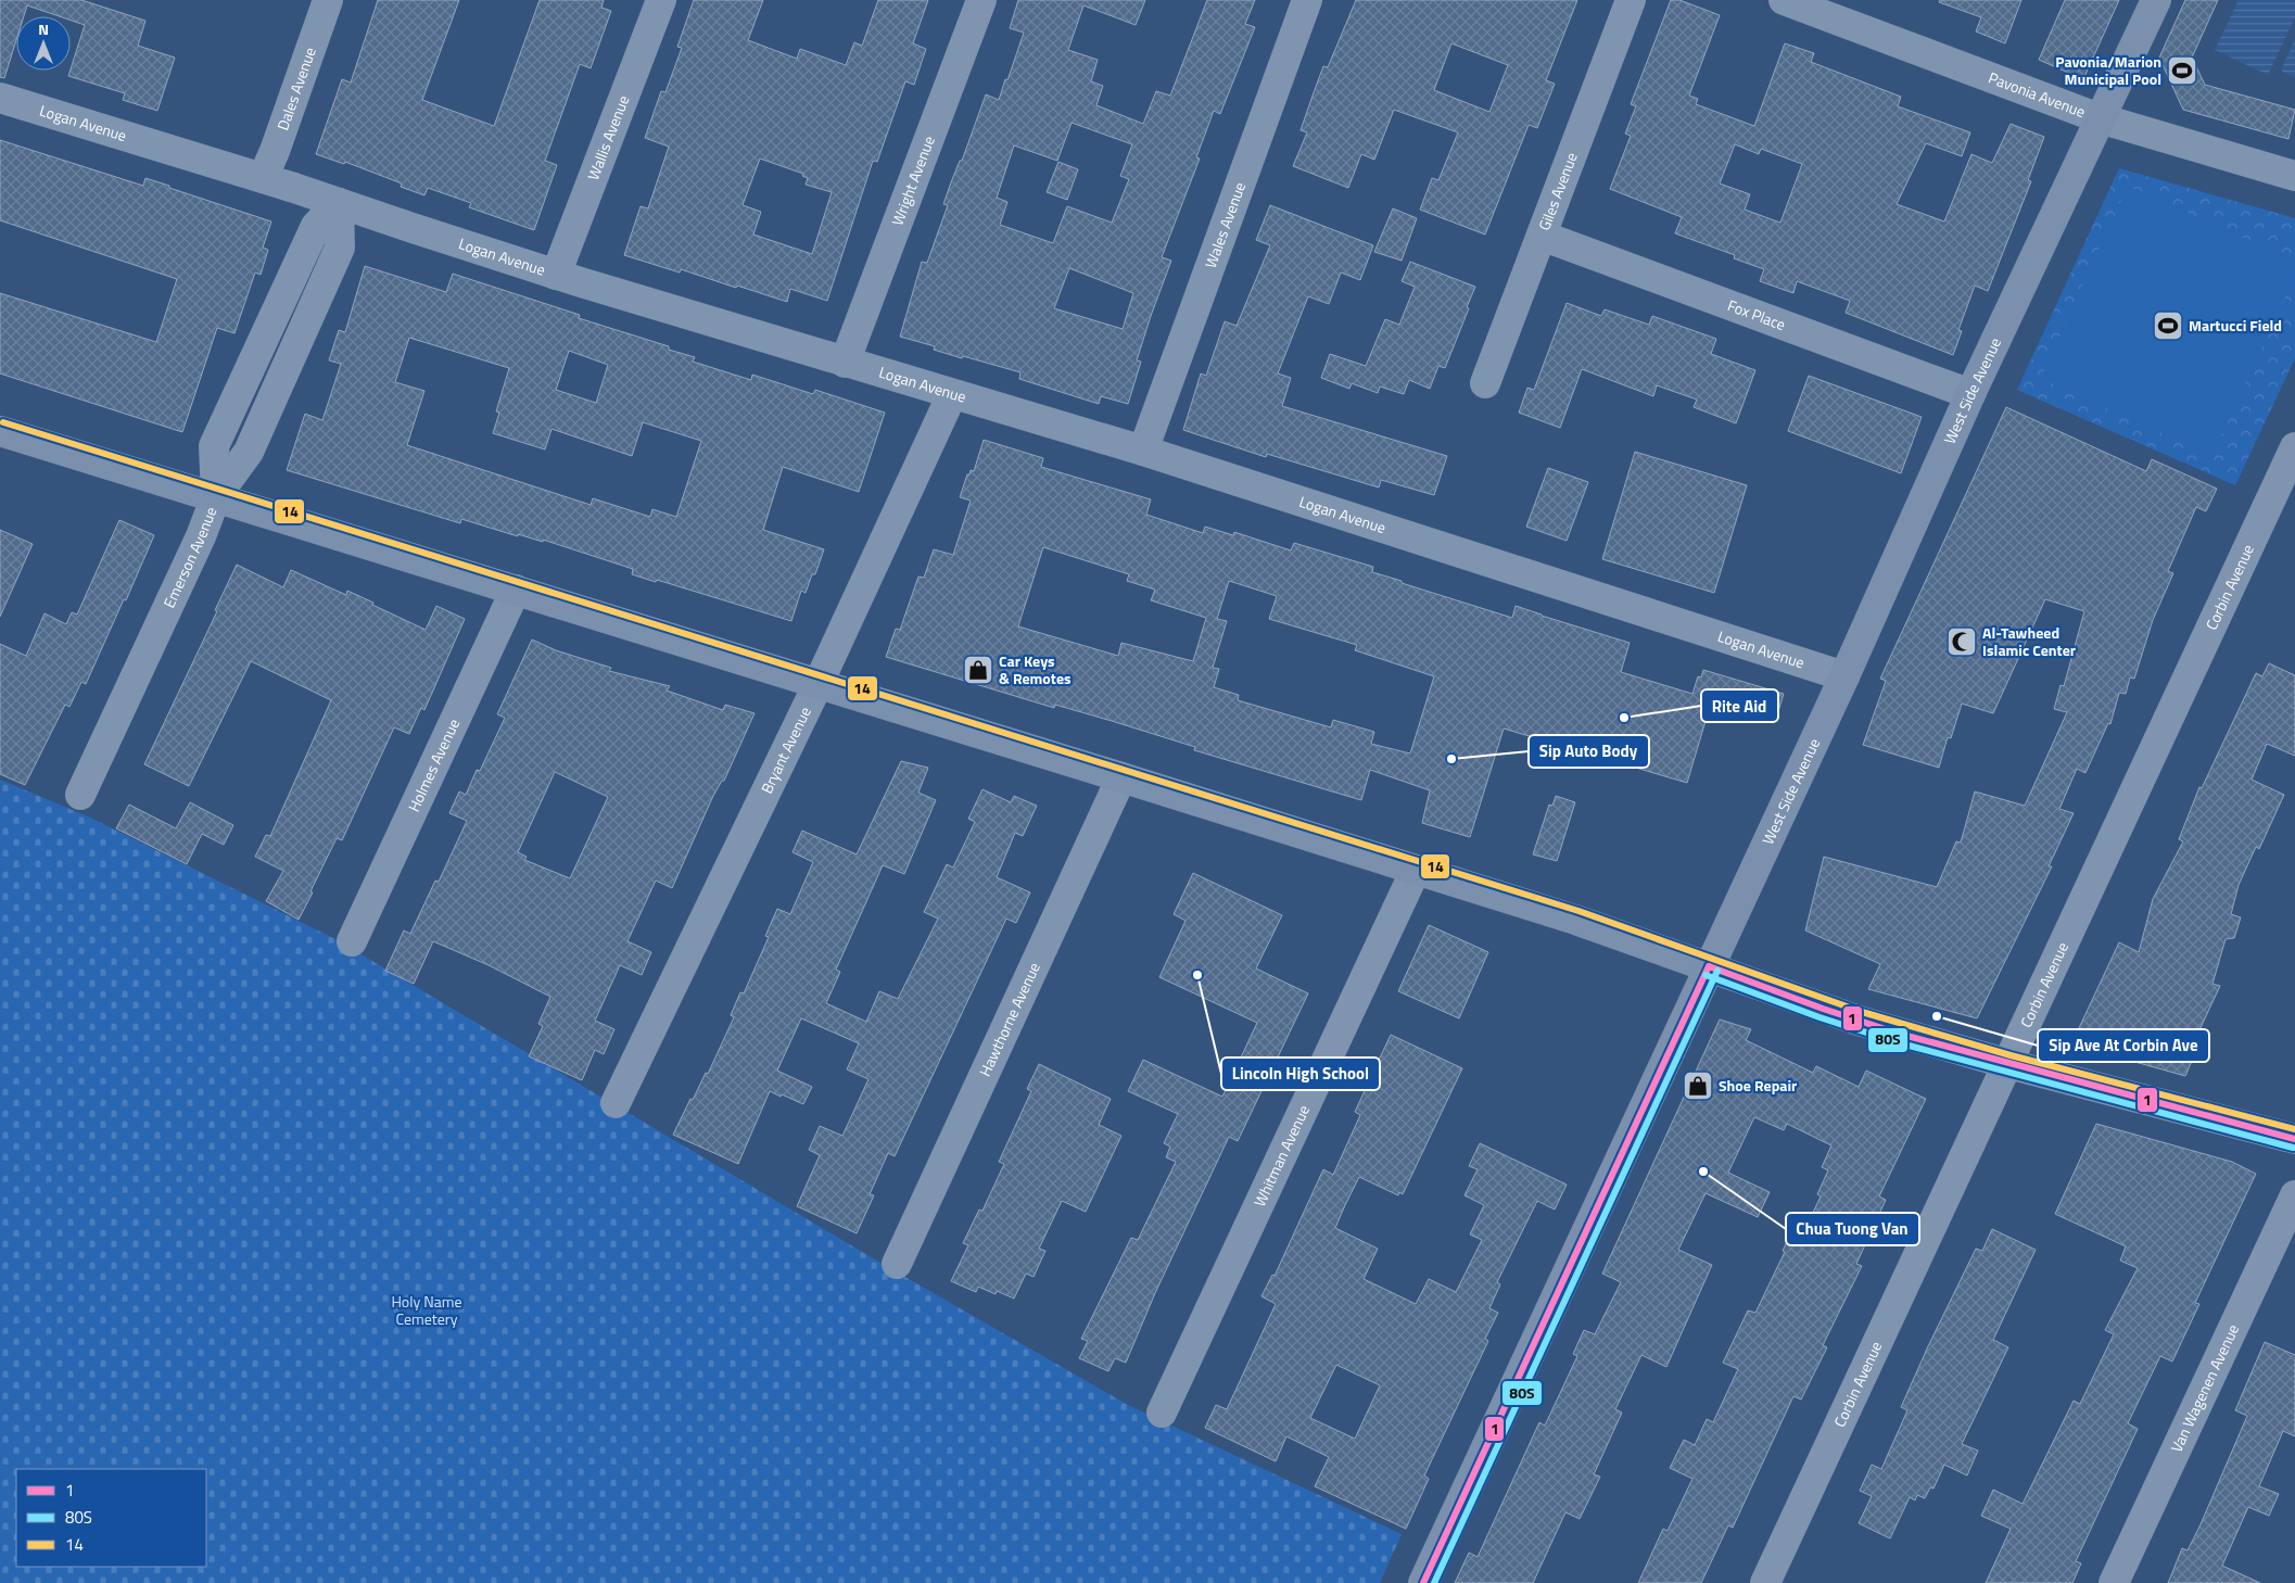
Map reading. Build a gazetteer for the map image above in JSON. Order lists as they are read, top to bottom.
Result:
{
  "streets": {
    "street": [
      "Dales Avenue",
      "Pavonia Avenue",
      "Logan Avenue",
      "Wallis Avenue",
      "Wright Avenue",
      "Giles Avenue",
      "Wales Avenue",
      "Fox Place",
      "West Side Avenue",
      "Emerson Avenue",
      "Corbin Avenue",
      "Bryant Avenue",
      "Holmes Avenue",
      "Hawthorne Avenue",
      "Whitman Avenue",
      "Van Wagenen Avenue"
    ]
  },
  "crossings": [
    ["Dales Avenue", "Logan Avenue"],
    ["Pavonia Avenue", "West Side Avenue"],
    ["Logan Avenue", "Wallis Avenue"],
    ["Logan Avenue", "Wright Avenue"],
    ["Logan Avenue", "Wales Avenue"],
    ["Logan Avenue", "West Side Avenue"],
    ["Logan Avenue", "Emerson Avenue"],
    ["Logan Avenue", "Bryant Avenue"],
    ["Giles Avenue", "Fox Place"],
    ["Fox Place", "West Side Avenue"]
  ],
  "parks": ["Holy Name Cemetery"],
  "places": {
    "sports": ["Pavonia/Marion Municipal Pool", "Martucci Field"],
    "mosque": ["Al-Tawheed Islamic Center"],
    "shop": ["Car Keys & Remotes", "Shoe Repair"],
    "other": [
      "Rite Aid",
      "Sip Auto Body",
      "Lincoln High School",
      "Sip Ave At Corbin Ave",
      "Chua Tuong Van"
    ]
  },
  "lines": ["transit line 14", "transit line 1", "transit line 80S"],
  "legend": ["1", "80S", "14"],
  "north": "top"
}
